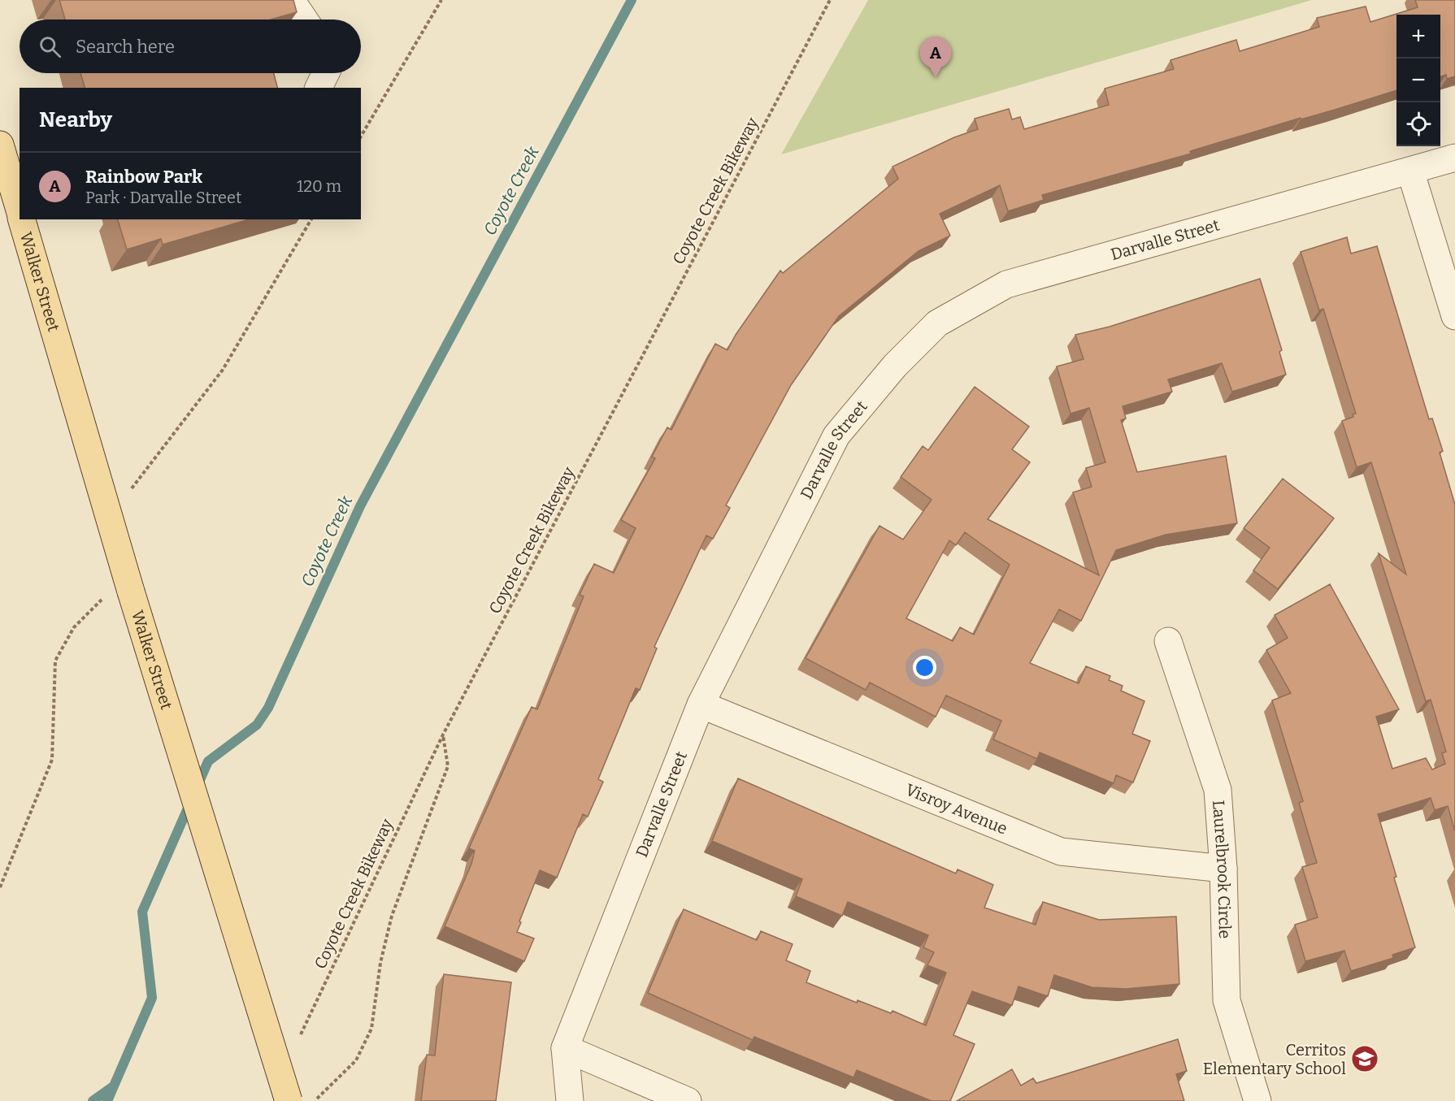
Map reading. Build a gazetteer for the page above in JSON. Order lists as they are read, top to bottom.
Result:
{
  "streets": {
    "main road": ["Walker Street"],
    "street": ["Darvalle Street", "Visroy Avenue", "Laurelbrook Circle"],
    "path": ["Coyote Creek Bikeway"]
  },
  "crossings": [
    ["Darvalle Street", "Visroy Avenue"],
    ["Visroy Avenue", "Laurelbrook Circle"]
  ],
  "water": ["Coyote Creek"],
  "places": {
    "school or university": ["Cerritos Elementary School"]
  },
  "page": {
    "map_buttons": ["+", "−"],
    "search": "Search here",
    "pins": "A",
    "heading": "Nearby",
    "list": [
      {
        "mark": "A",
        "name": "Rainbow Park",
        "note": "Park · Darvalle Street",
        "value": "120 m"
      }
    ]
  }
}
